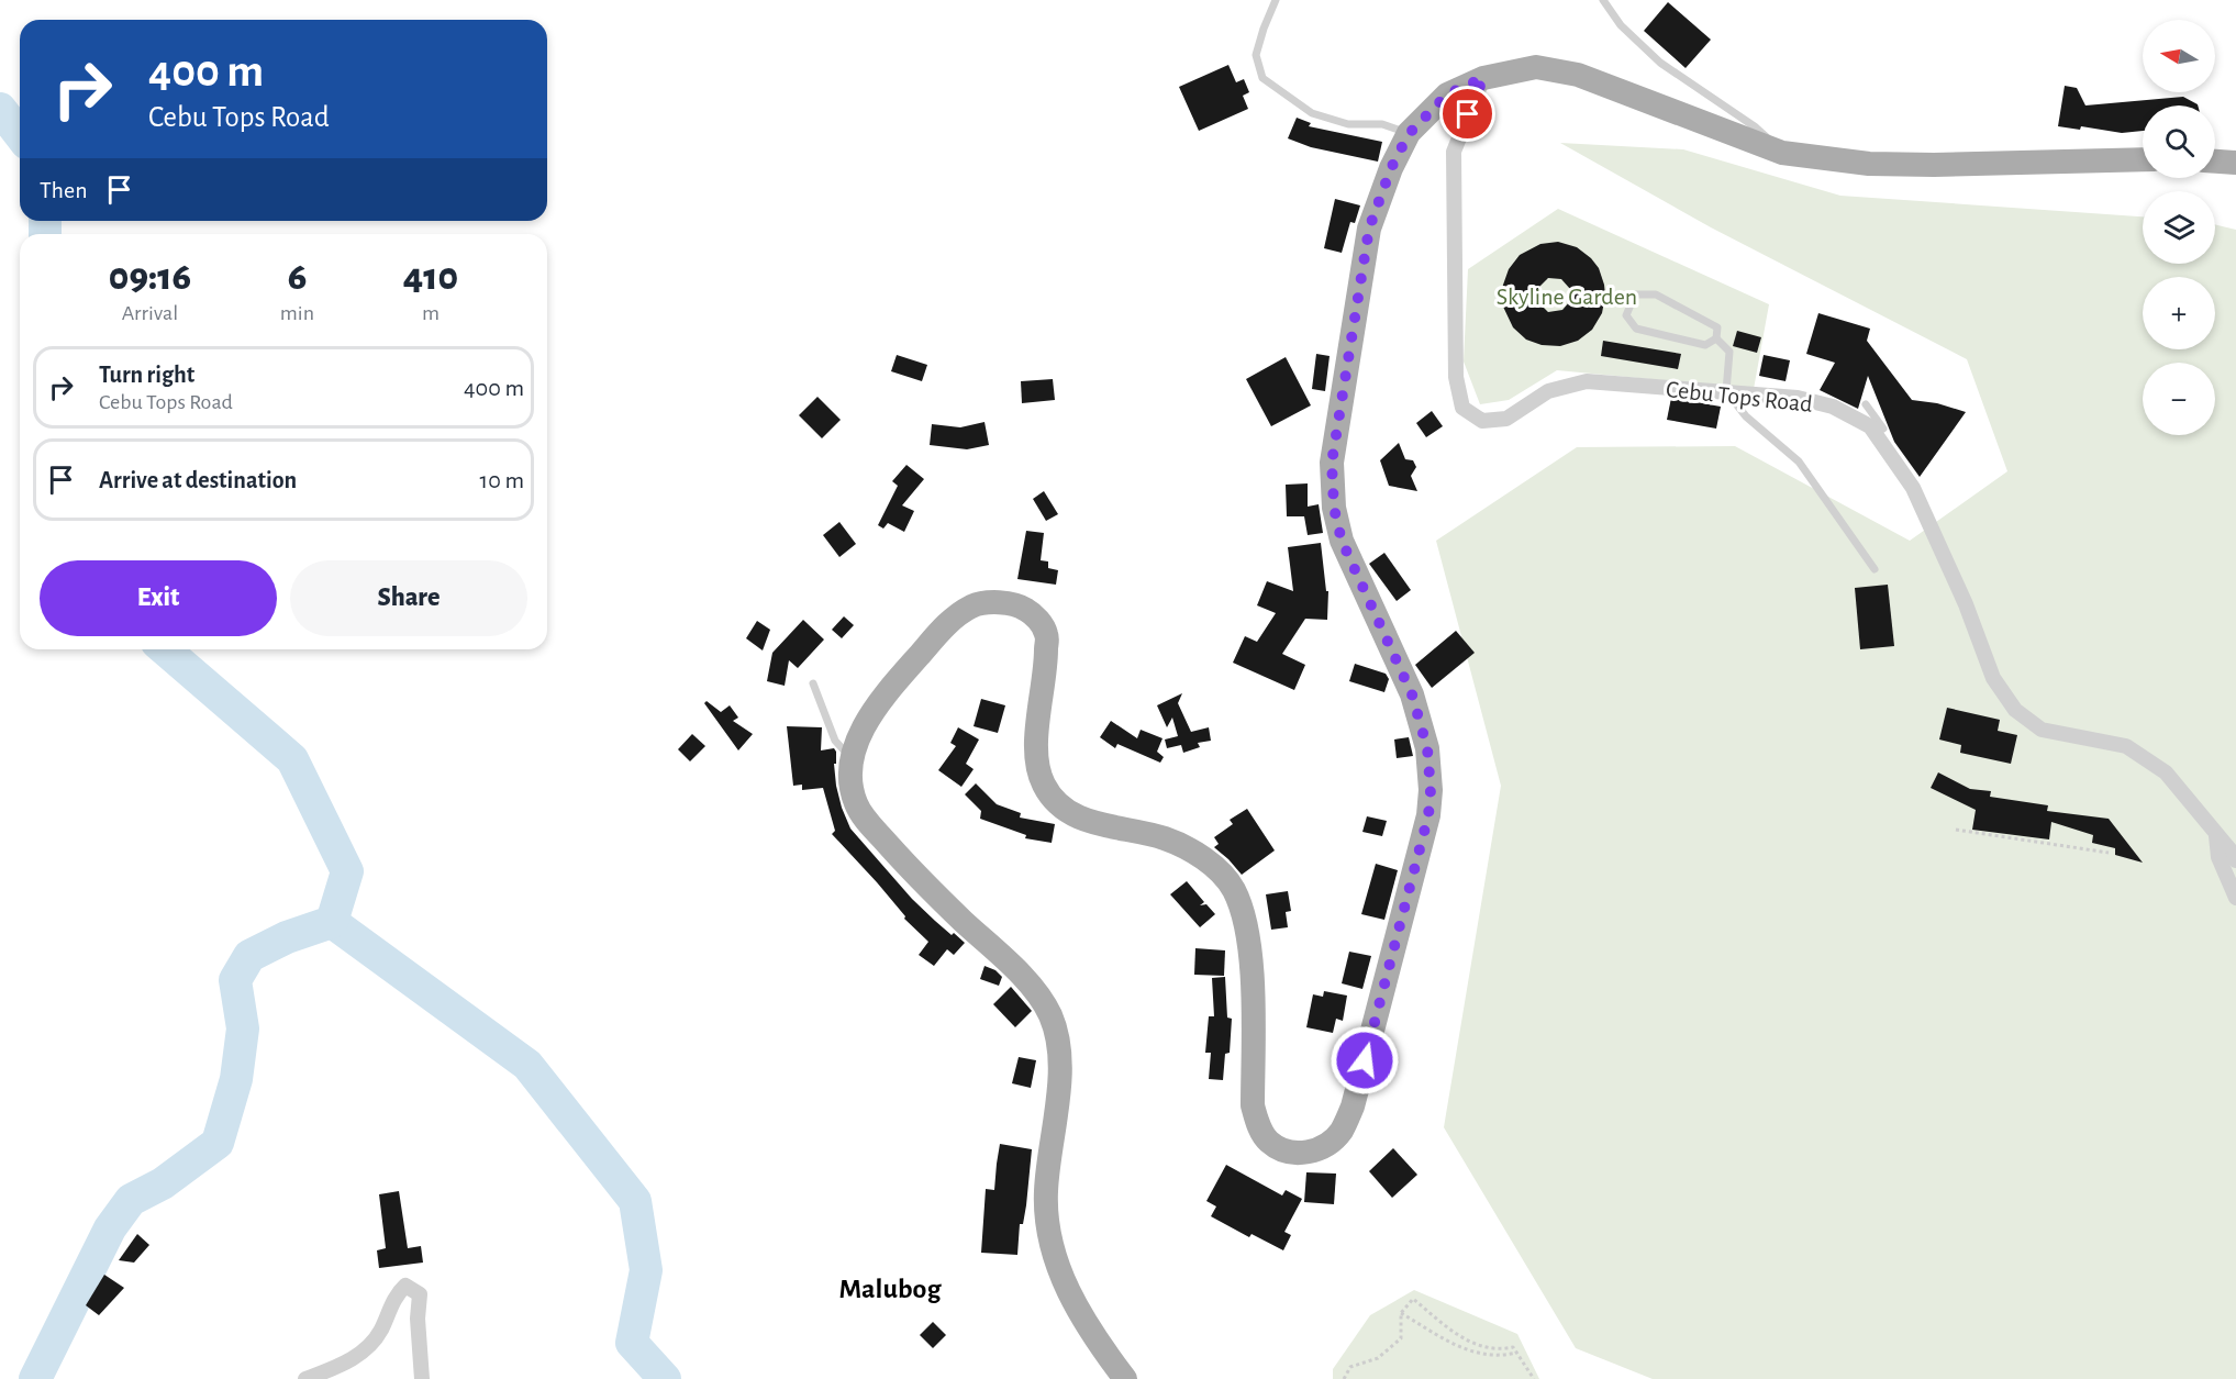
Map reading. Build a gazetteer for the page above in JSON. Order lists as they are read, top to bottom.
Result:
{
  "streets": {
    "street": ["Cebu Tops Road"]
  },
  "districts": ["Malubog"],
  "parks": ["Skyline Garden"],
  "north": "left",
  "page": {
    "map_buttons": ["+", "−"],
    "turn": ["400 m", "Cebu Tops Road"],
    "then": "Then",
    "eta": [
      "09:16",
      "Arrival",
      "6",
      "min",
      "410",
      "m"
    ],
    "list": [
      {
        "name": "Turn right",
        "note": "Cebu Tops Road",
        "value": "400 m"
      },
      {
        "name": "Arrive at destination",
        "value": "10 m"
      }
    ],
    "buttons": ["Exit", "Share"]
  }
}
